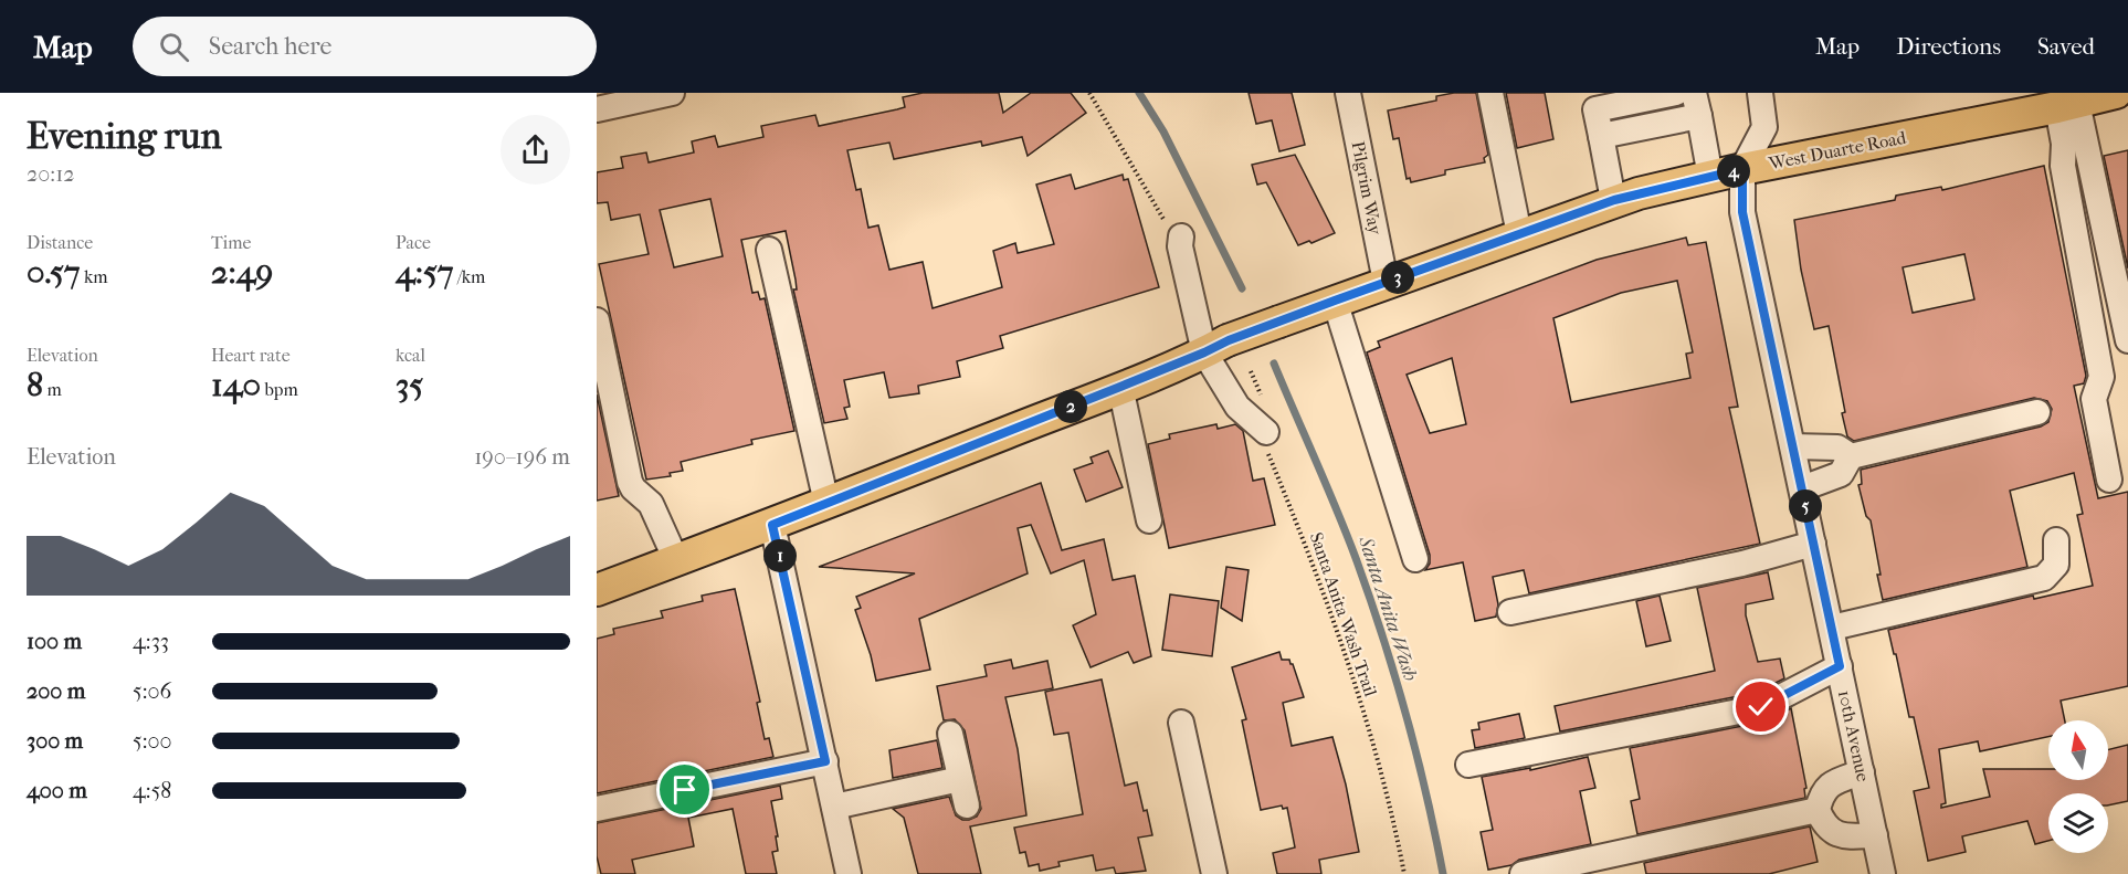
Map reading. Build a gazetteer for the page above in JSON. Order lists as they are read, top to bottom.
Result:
{
  "streets": {
    "main road": ["West Duarte Road"],
    "street": ["Pilgrim Way", "10th Avenue"],
    "path": ["Santa Anita Wash Trail"]
  },
  "crossings": [
    ["West Duarte Road", "Pilgrim Way"],
    ["West Duarte Road", "10th Avenue"]
  ],
  "water": ["Santa Anita Wash"],
  "north": "top",
  "page": {
    "header": "Map",
    "search": "Search here",
    "nav": ["Map", "Directions", "Saved"],
    "heading": ["Evening run", "20:12"],
    "pins": [
      "4",
      "3",
      "2",
      "5",
      "1"
    ],
    "stats": [
      ["Distance", "0.57 km"],
      ["Time", "2:49"],
      ["Pace", "4:57 /km"],
      ["Elevation", "8 m"],
      ["Heart rate", "140 bpm"],
      ["kcal", "35"]
    ],
    "chart": ["Elevation", "190–196 m"],
    "list": [
      {
        "name": "100 m",
        "note": "4:33"
      },
      {
        "name": "200 m",
        "note": "5:06"
      },
      {
        "name": "300 m",
        "note": "5:00"
      },
      {
        "name": "400 m",
        "note": "4:58"
      }
    ]
  }
}
